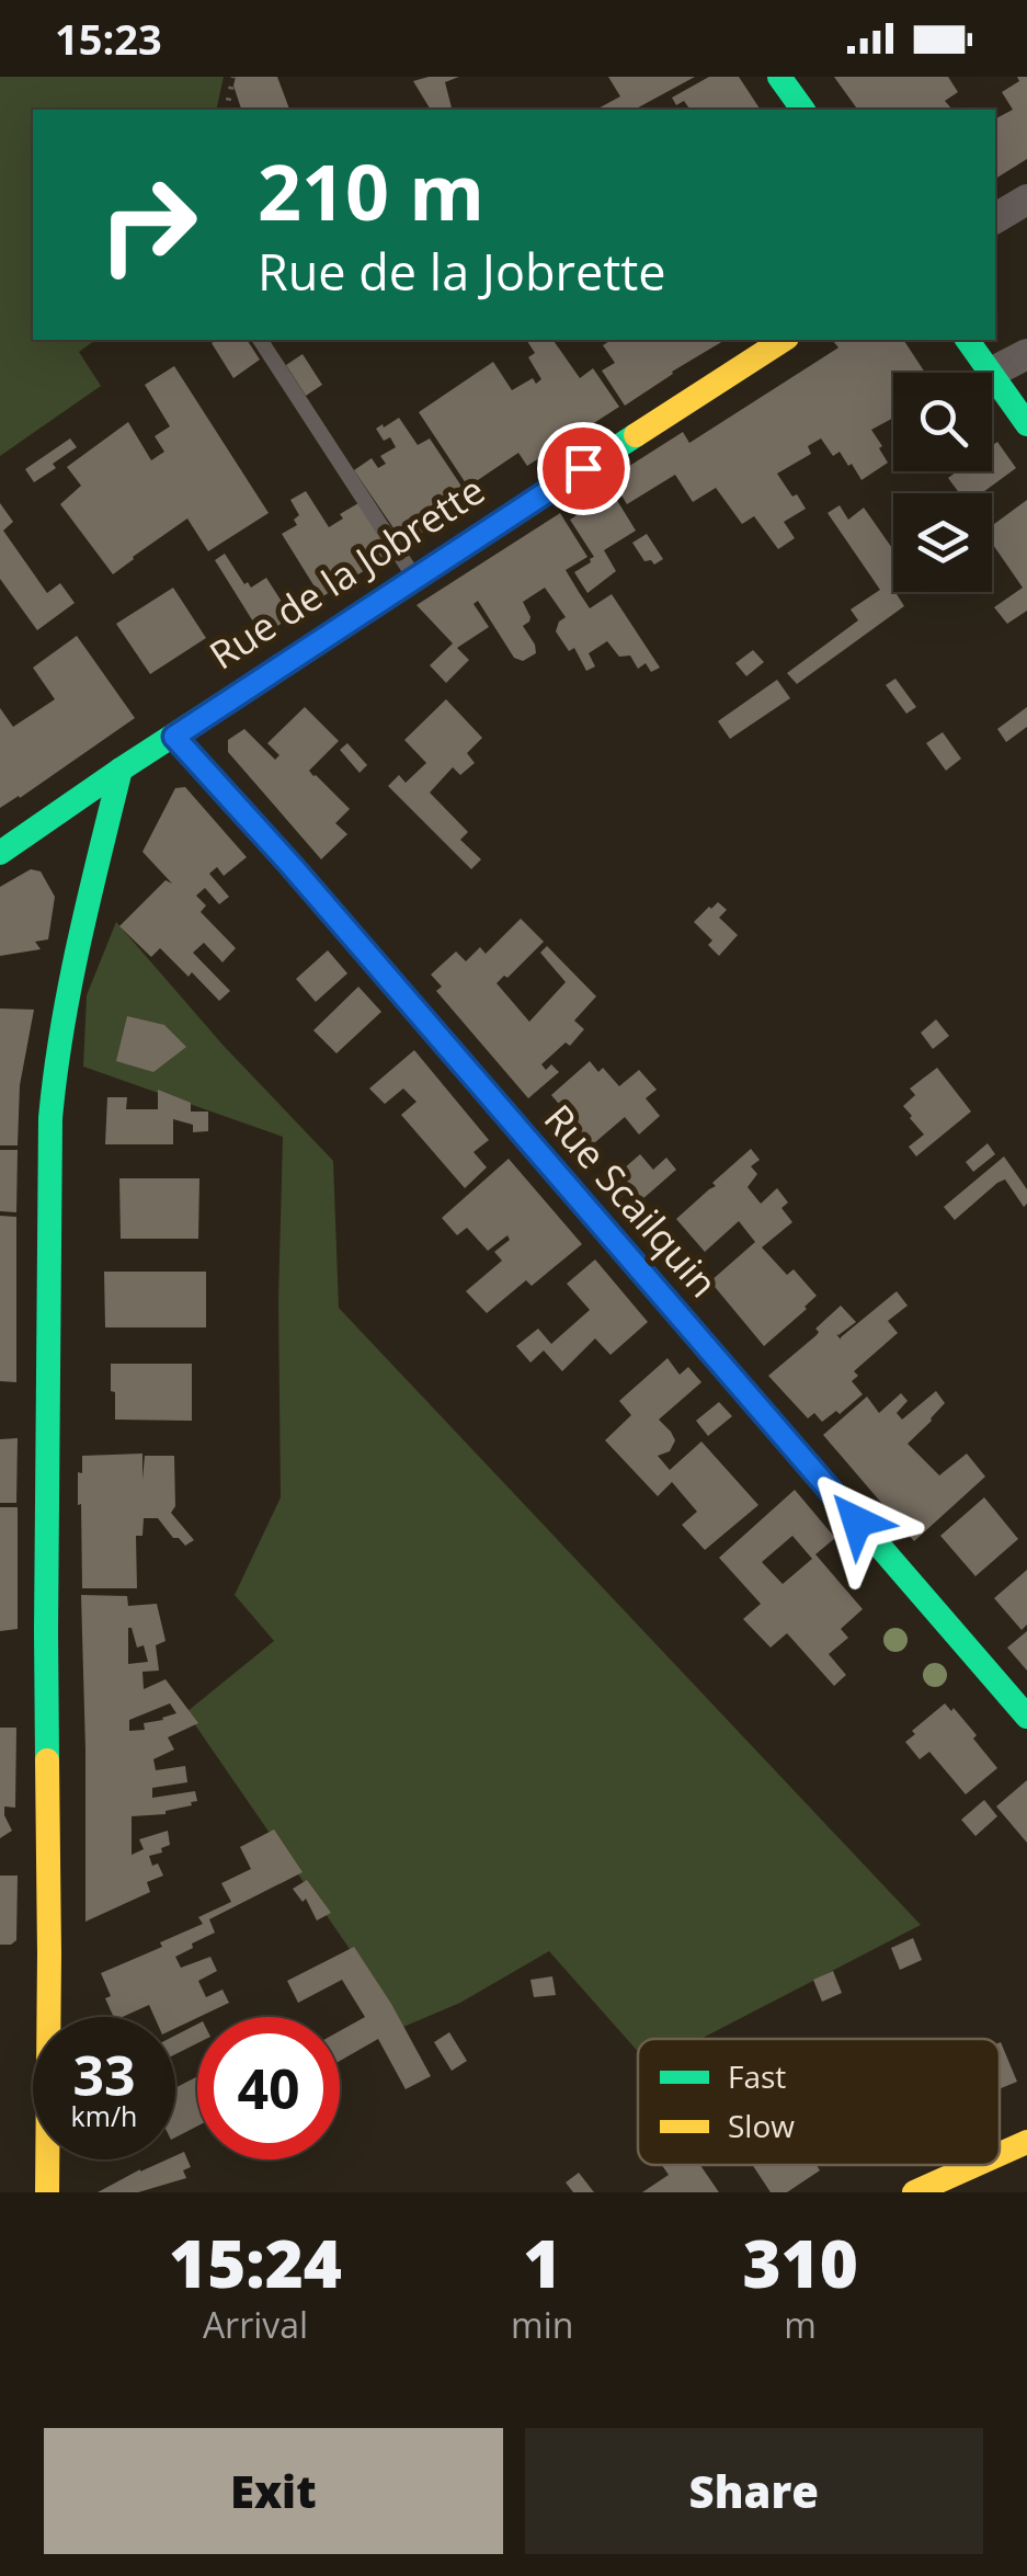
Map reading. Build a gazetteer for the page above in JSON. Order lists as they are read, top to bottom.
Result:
{
  "streets": {
    "street": ["Rue de la Jobrette", "Rue Scailquin"]
  },
  "crossings": [
    ["Rue de la Jobrette", "Rue Scailquin"]
  ],
  "legend": ["Fast", "Slow"],
  "page": {
    "status": "15:23",
    "turn": ["210 m", "Rue de la Jobrette"],
    "speed": "33 km/h",
    "limit": "40",
    "eta": [
      "15:24",
      "Arrival",
      "1",
      "min",
      "310",
      "m"
    ],
    "buttons": ["Exit", "Share"]
  }
}
